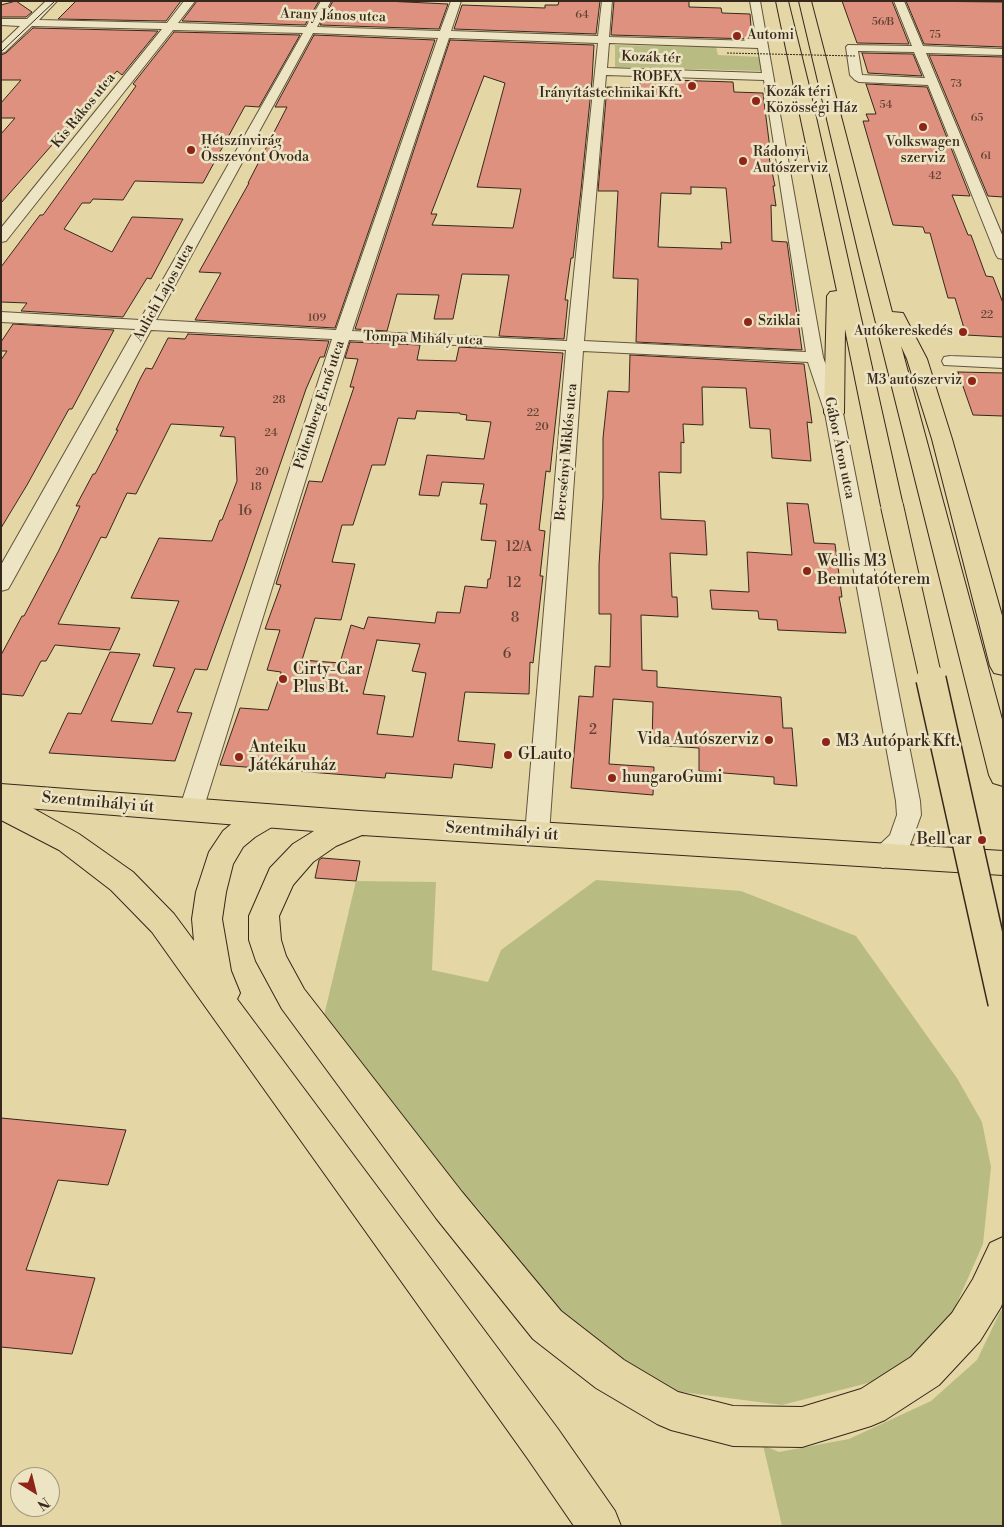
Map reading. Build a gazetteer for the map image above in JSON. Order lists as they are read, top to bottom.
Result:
{
  "streets": {
    "main road": ["Szentmihályi út"],
    "street": [
      "Arany János utca",
      "Kozák tér",
      "Kis Rákos utca",
      "Aulich Lajos utca",
      "Tompa Mihály utca",
      "Pöltenberg Ernő utca",
      "Gábor Áron utca",
      "Bercsényi Miklós utca"
    ]
  },
  "crossings": [
    ["Arany János utca", "Kozák tér"],
    ["Arany János utca", "Kis Rákos utca"],
    ["Arany János utca", "Aulich Lajos utca"],
    ["Arany János utca", "Pöltenberg Ernő utca"],
    ["Kozák tér", "Gábor Áron utca"],
    ["Kozák tér", "Bercsényi Miklós utca"],
    ["Aulich Lajos utca", "Tompa Mihály utca"],
    ["Tompa Mihály utca", "Pöltenberg Ernő utca"],
    ["Tompa Mihály utca", "Gábor Áron utca"],
    ["Tompa Mihály utca", "Bercsényi Miklós utca"],
    ["Pöltenberg Ernő utca", "Szentmihályi út"],
    ["Gábor Áron utca", "Szentmihályi út"],
    ["Bercsényi Miklós utca", "Szentmihályi út"]
  ],
  "places": [
    "Automi",
    "ROBEX Irányítástechnikai Kft.",
    "Kozák téri Közösségi Ház",
    "Volkswagen szerviz",
    "Hétszínvirág Összevont Óvoda",
    "Rádonyi Autószerviz",
    "Sziklai",
    "Autókereskedés",
    "M3 autószerviz",
    "Wellis M3 Bemutatóterem",
    "Cirty-Car Plus Bt.",
    "Vida Autószerviz",
    "M3 Autópark Kft.",
    "GLauto",
    "Anteiku Játékáruház",
    "hungaroGumi",
    "Bell car"
  ],
  "house_numbers": [
    "64",
    "56/B",
    "75",
    "73",
    "54",
    "65",
    "61",
    "42",
    "22",
    "109",
    "28",
    "22",
    "20",
    "24",
    "20",
    "18",
    "16",
    "12/A",
    "12",
    "8",
    "6",
    "2"
  ],
  "north": "bottom right"
}
